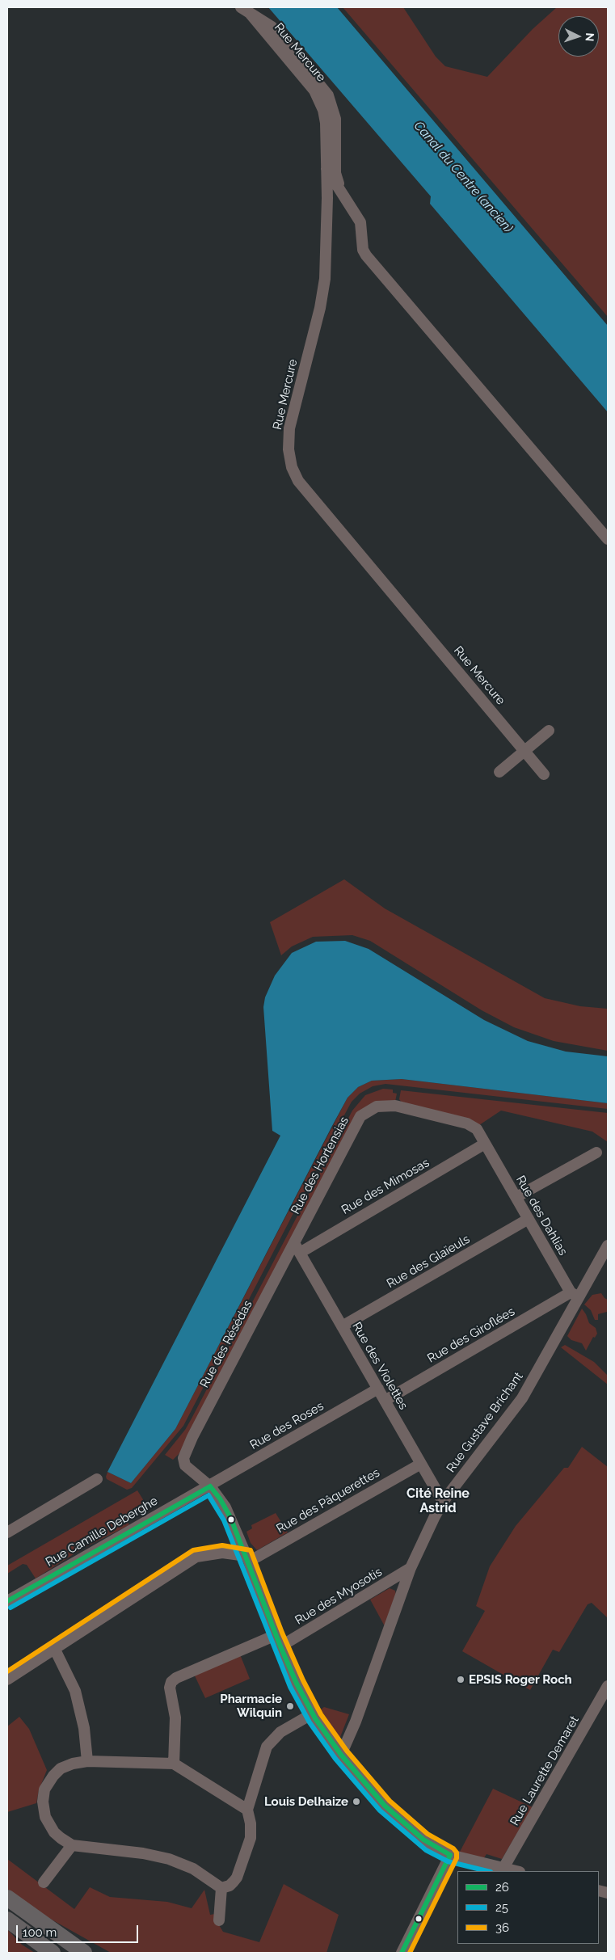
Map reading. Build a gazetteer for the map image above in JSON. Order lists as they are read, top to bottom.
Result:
{
  "streets": {
    "street": [
      "Rue Mercure",
      "Rue des Hortensias",
      "Rue des Mimosas",
      "Rue des Dahlias",
      "Rue des Glaïeuls",
      "Rue des Giroflées",
      "Rue des Résédas",
      "Rue des Violettes",
      "Rue Gustave Brichant",
      "Rue des Roses",
      "Rue des Pâquerettes",
      "Rue Camille Deberghe",
      "Rue des Myosotis",
      "Rue Laurette Demaret"
    ]
  },
  "crossings": [
    ["Rue des Hortensias", "Rue des Mimosas"],
    ["Rue des Hortensias", "Rue des Dahlias"],
    ["Rue des Hortensias", "Rue des Résédas"],
    ["Rue des Hortensias", "Rue des Violettes"],
    ["Rue des Mimosas", "Rue des Dahlias"],
    ["Rue des Mimosas", "Rue des Résédas"],
    ["Rue des Mimosas", "Rue des Violettes"],
    ["Rue des Dahlias", "Rue des Glaïeuls"],
    ["Rue des Dahlias", "Rue des Giroflées"],
    ["Rue des Dahlias", "Rue Gustave Brichant"],
    ["Rue des Glaïeuls", "Rue des Violettes"],
    ["Rue des Giroflées", "Rue des Violettes"],
    ["Rue des Giroflées", "Rue Gustave Brichant"],
    ["Rue des Résédas", "Rue des Violettes"],
    ["Rue des Résédas", "Rue des Roses"],
    ["Rue des Résédas", "Rue Camille Deberghe"],
    ["Rue des Violettes", "Rue Gustave Brichant"],
    ["Rue des Violettes", "Rue des Roses"],
    ["Rue des Violettes", "Rue des Pâquerettes"],
    ["Rue Gustave Brichant", "Rue des Myosotis"],
    ["Rue des Roses", "Rue Camille Deberghe"]
  ],
  "districts": ["Cité Reine Astrid"],
  "water": ["Canal du Centre (ancien)"],
  "places": ["EPSIS Roger Roch", "Pharmacie Wilquin", "Louis Delhaize"],
  "lines": ["transit line 26", "transit line 25", "transit line 36"],
  "legend": ["26", "25", "36"],
  "scale_bar": "100 m",
  "north": "right"
}
